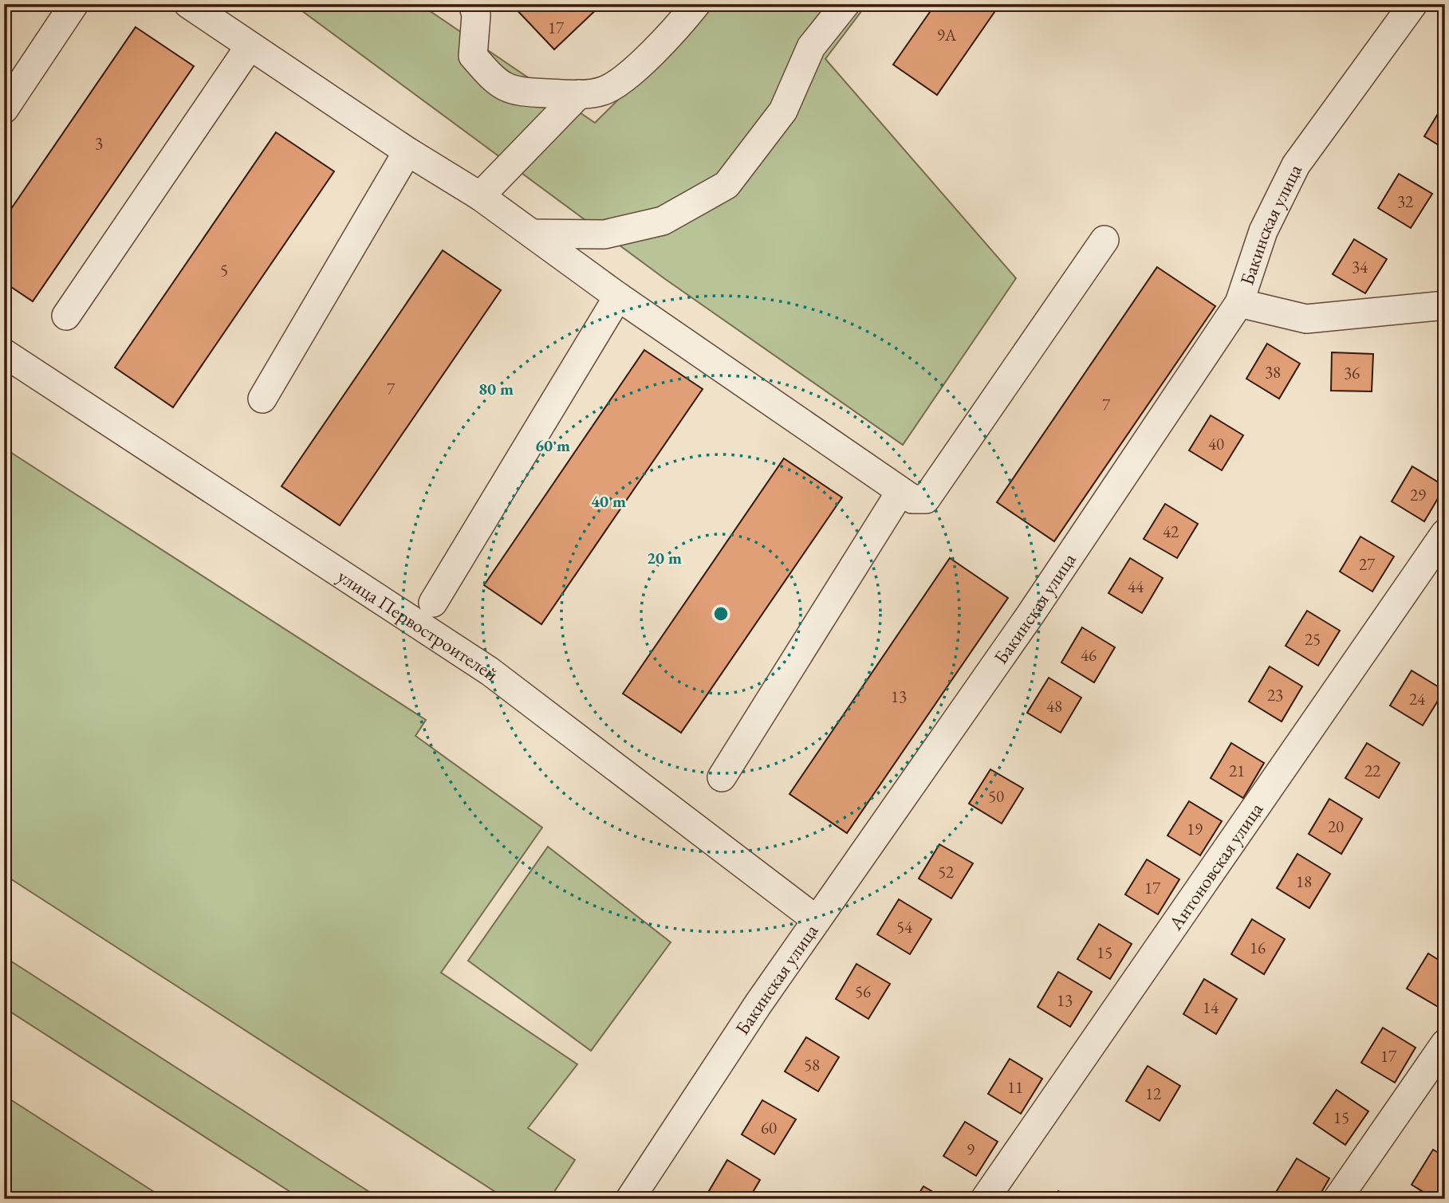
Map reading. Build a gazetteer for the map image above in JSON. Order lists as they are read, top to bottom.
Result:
{
  "streets": {
    "street": ["Бакинская улица", "улица Первостроителей", "Антоновская улица"]
  },
  "crossings": [
    ["Бакинская улица", "улица Первостроителей"]
  ],
  "house_numbers": [
    "17",
    "9А",
    "3",
    "32",
    "34",
    "5",
    "38",
    "36",
    "7",
    "7",
    "40",
    "29",
    "42",
    "27",
    "44",
    "25",
    "46",
    "23",
    "13",
    "24",
    "48",
    "21",
    "22",
    "50",
    "20",
    "19",
    "52",
    "18",
    "17",
    "54",
    "16",
    "15",
    "56",
    "13",
    "14",
    "17",
    "58",
    "11",
    "12",
    "15",
    "60",
    "9"
  ],
  "rings": [
    "80 m",
    "60 m",
    "40 m",
    "20 m"
  ]
}
